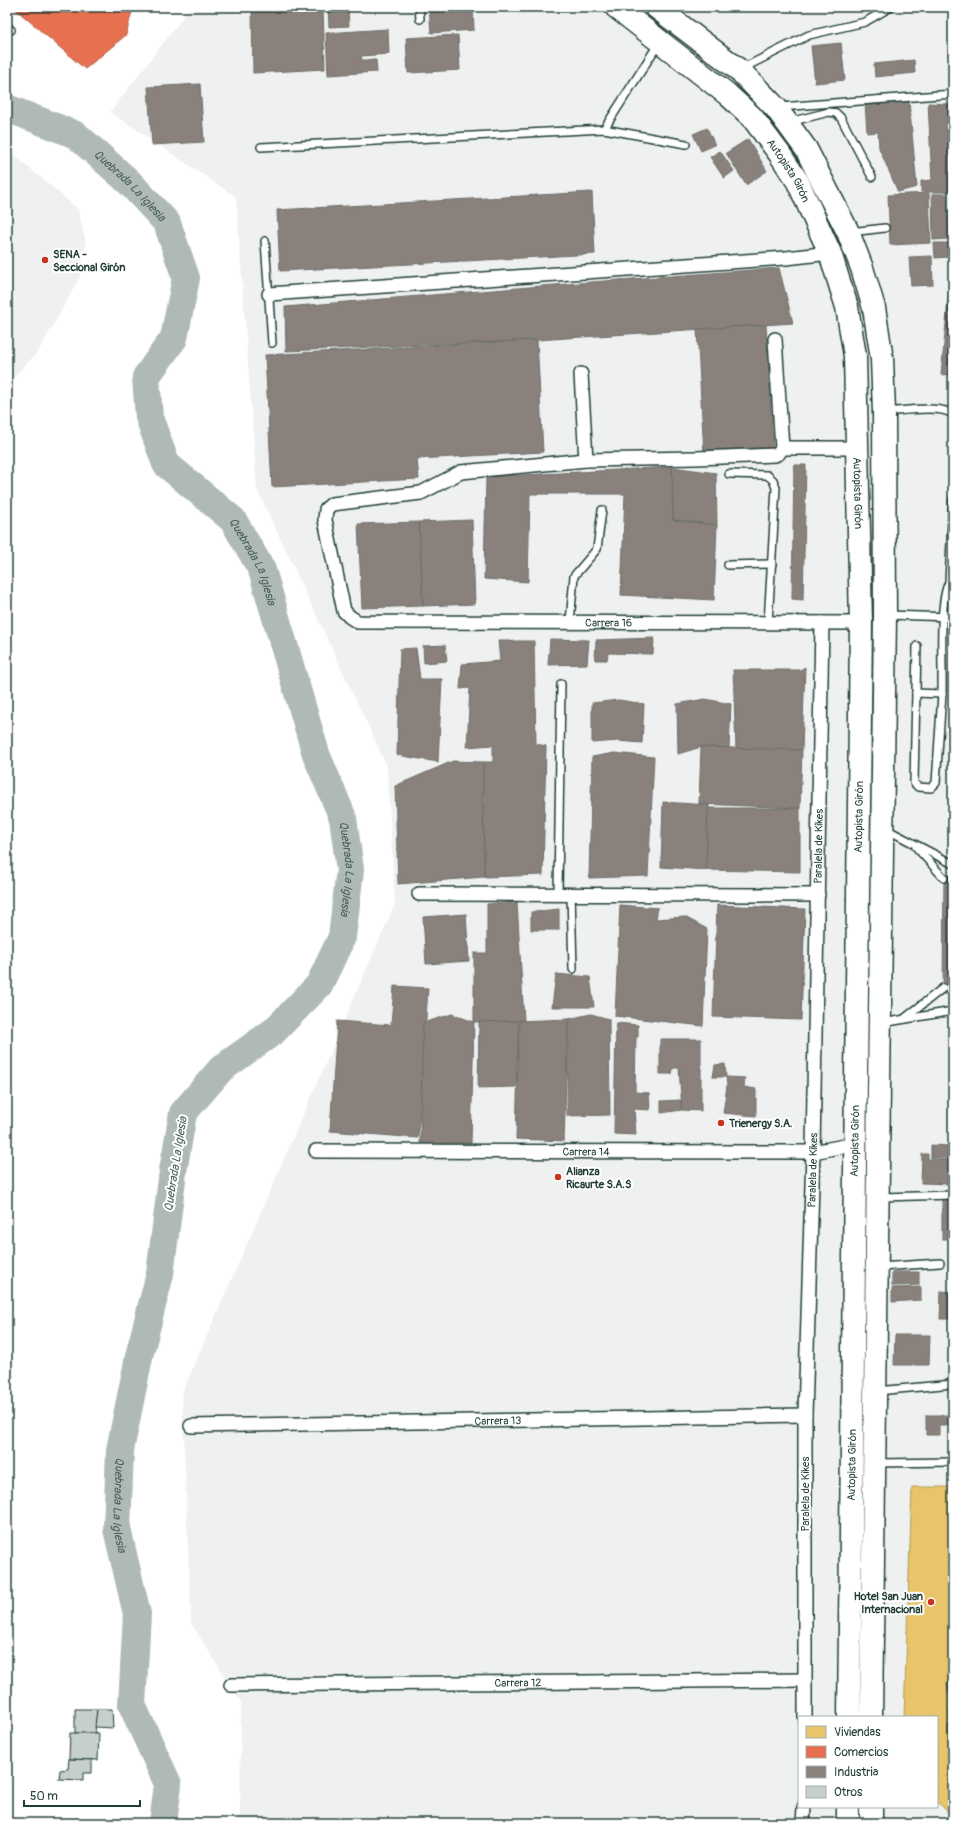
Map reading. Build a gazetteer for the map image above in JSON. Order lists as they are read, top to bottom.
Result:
{
  "streets": {
    "highway": ["Autopista Girón"],
    "street": [
      "Carrera 16",
      "Paralela de Kikes",
      "Carrera 14",
      "Carrera 13",
      "Carrera 12"
    ]
  },
  "crossings": [
    ["Autopista Girón", "Carrera 16"],
    ["Autopista Girón", "Carrera 14"],
    ["Carrera 16", "Paralela de Kikes"],
    ["Paralela de Kikes", "Carrera 14"],
    ["Paralela de Kikes", "Carrera 13"],
    ["Paralela de Kikes", "Carrera 12"]
  ],
  "water": ["Quebrada La Iglesia"],
  "places": [
    "SENA - Seccional Girón",
    "Trienergy S.A.",
    "Alianza Ricaurte S.A.S",
    "Hotel San Juan Internacional"
  ],
  "legend": [
    "Viviendas",
    "Comercios",
    "Industria",
    "Otros"
  ],
  "scale_bar": "50 m"
}
